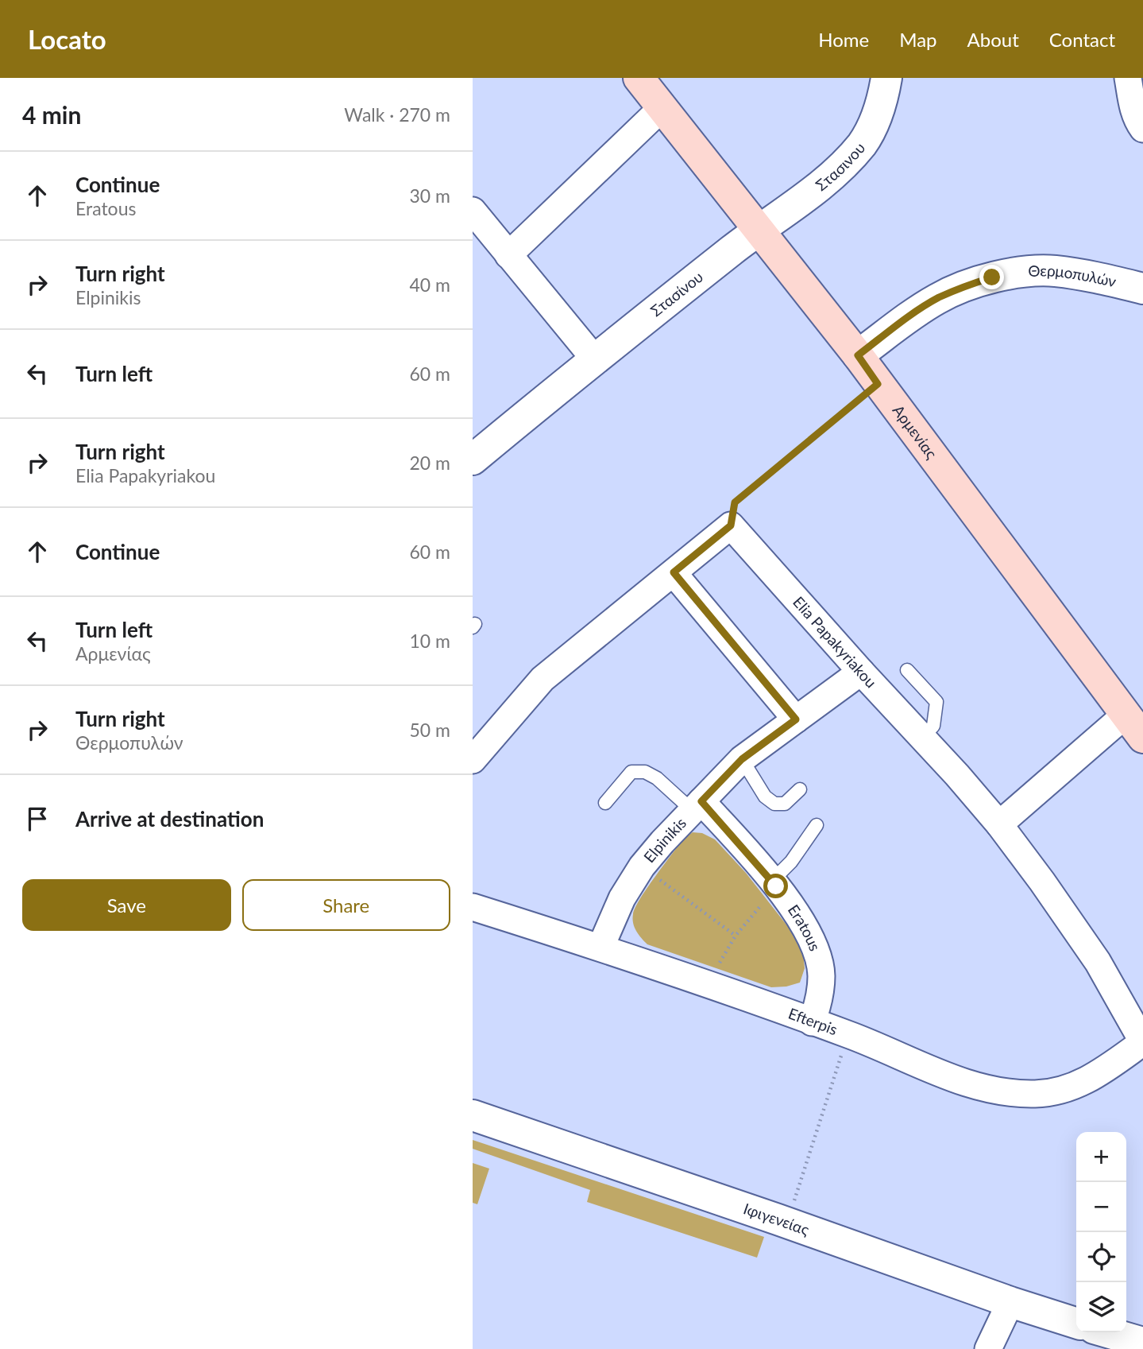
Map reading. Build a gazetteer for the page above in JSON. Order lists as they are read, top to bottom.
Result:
{
  "streets": {
    "main road": ["Αρμενίας"],
    "street": [
      "Στασινου",
      "Θερμοπυλών",
      "Στασίνου",
      "Elia Papakyriakou",
      "Elpinikis",
      "Eratous",
      "Efterpis",
      "Ιφιγενείας"
    ]
  },
  "crossings": [
    ["Στασινου", "Στασίνου"],
    ["Στασινου", "Αρμενίας"],
    ["Θερμοπυλών", "Αρμενίας"],
    ["Στασίνου", "Αρμενίας"],
    ["Elia Papakyriakou", "Elpinikis"],
    ["Elia Papakyriakou", "Efterpis"],
    ["Elpinikis", "Eratous"],
    ["Elpinikis", "Efterpis"],
    ["Eratous", "Efterpis"]
  ],
  "page": {
    "header": "Locato",
    "nav": [
      "Home",
      "Map",
      "About",
      "Contact"
    ],
    "heading": ["4 min", "Walk · 270 m"],
    "list": [
      ["Continue", "Eratous", "30 m"],
      ["Turn right", "Elpinikis", "40 m"],
      ["Turn left", "60 m"],
      ["Turn right", "Elia Papakyriakou", "20 m"],
      ["Continue", "60 m"],
      ["Turn left", "Αρμενίας", "10 m"],
      ["Turn right", "Θερμοπυλών", "50 m"],
      "Arrive at destination"
    ],
    "buttons": ["Save", "Share"],
    "map_buttons": ["+", "−"]
  }
}
